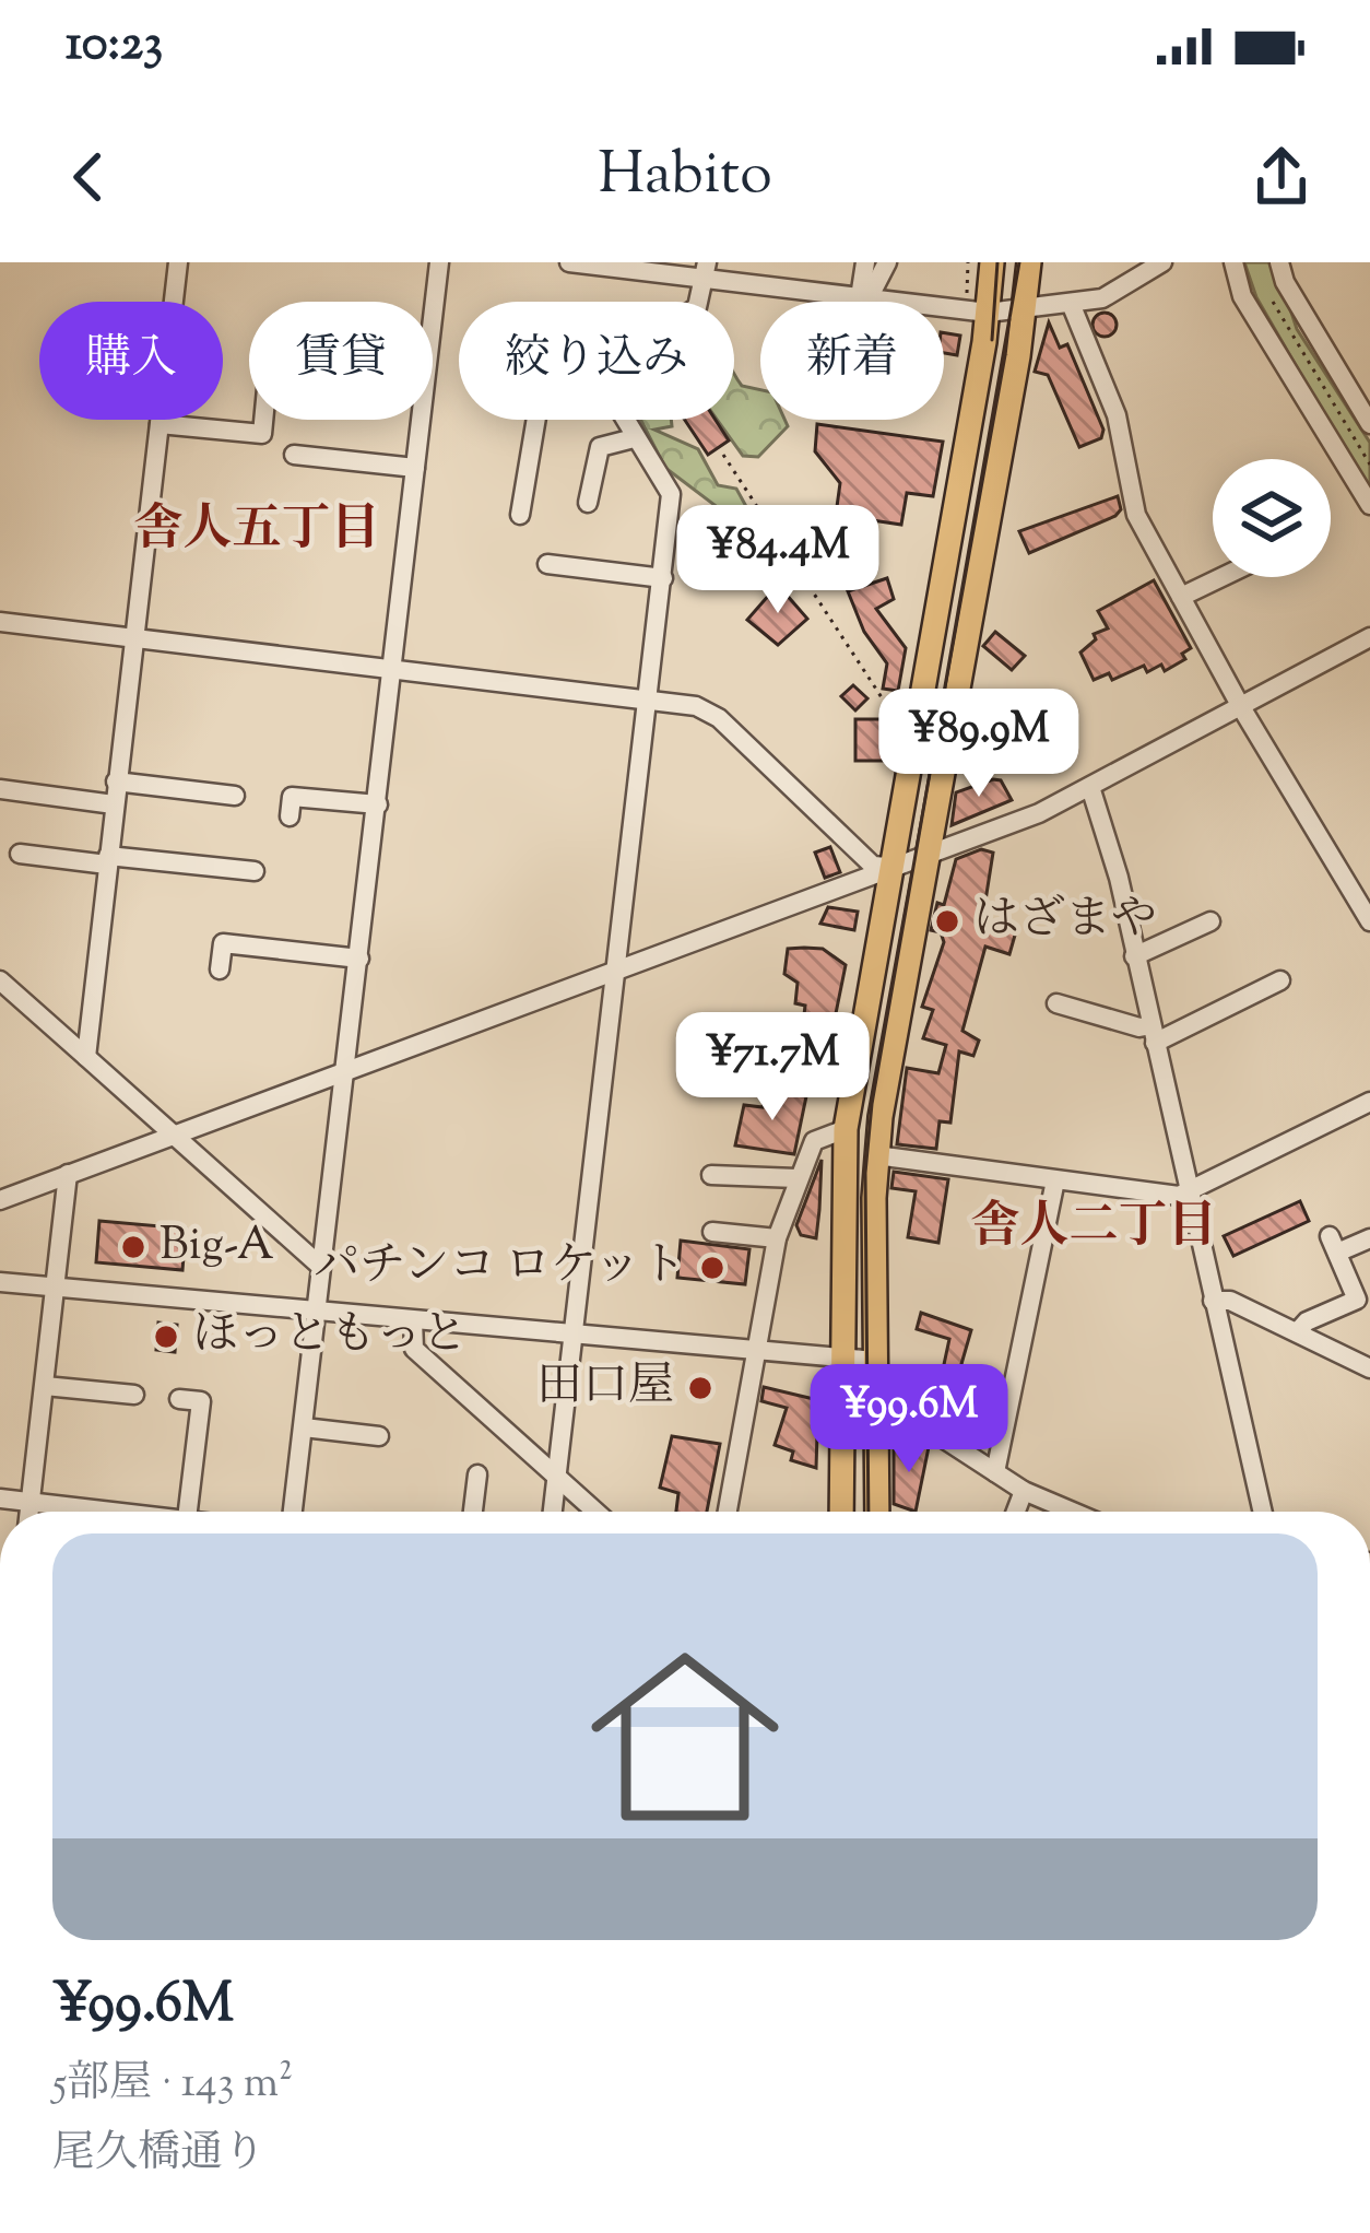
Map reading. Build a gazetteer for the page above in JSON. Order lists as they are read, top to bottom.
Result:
{
  "districts": ["舎人五丁目", "舎人二丁目"],
  "places": [
    "はざまや",
    "Big-A",
    "パチンコ ロケット",
    "ほっともっと",
    "田口屋"
  ],
  "page": {
    "status": "10:23",
    "header": "Habito",
    "chip": [
      "購入",
      "賃貸",
      "絞り込み",
      "新着"
    ],
    "price": [
      "¥84.4M",
      "¥89.9M",
      "¥71.7M",
      "¥99.6M"
    ],
    "list": [
      {
        "name": "¥99.6M",
        "note": "5部屋 · 143 m² · 尾久橋通り"
      }
    ]
  }
}
